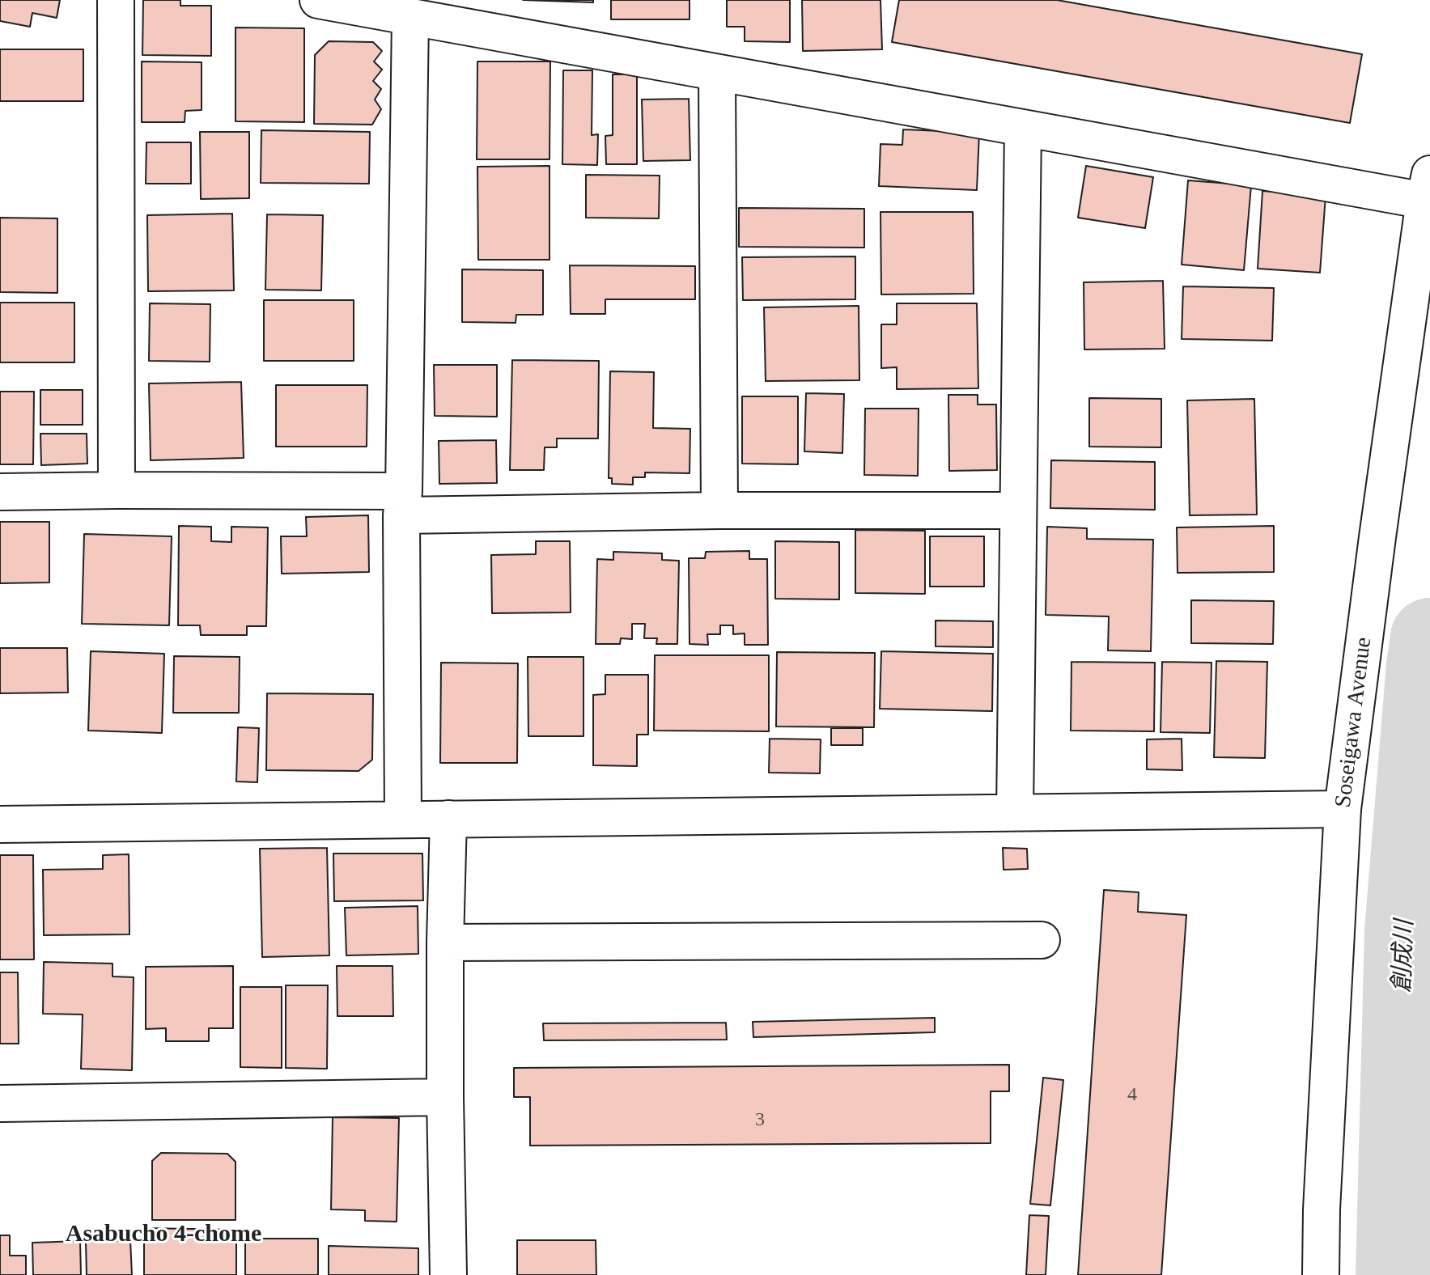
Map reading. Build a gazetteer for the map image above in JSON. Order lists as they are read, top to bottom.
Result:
{
  "streets": {
    "main road": ["Soseigawa Avenue"]
  },
  "districts": ["Asabucho 4-chome"],
  "water": ["創成川"],
  "house_numbers": ["4", "3"]
}
